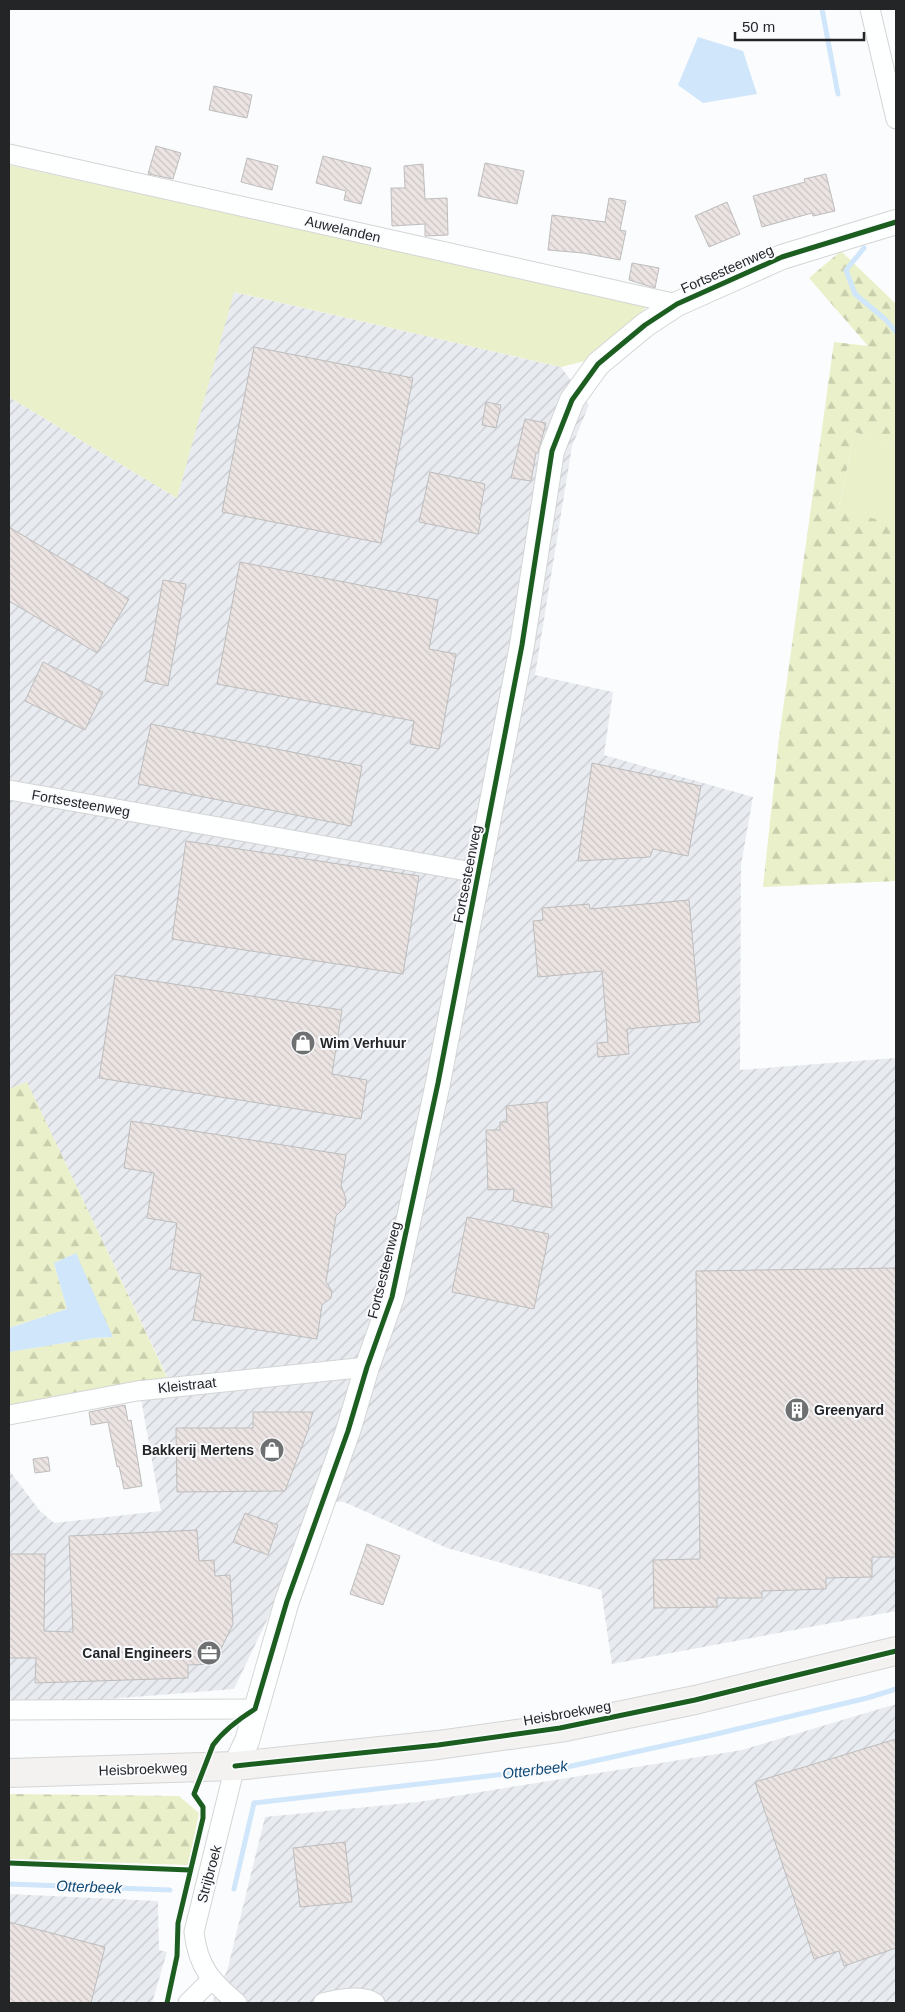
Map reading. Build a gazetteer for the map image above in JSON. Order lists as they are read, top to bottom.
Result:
{
  "streets": {
    "main road": ["Heisbroekweg"],
    "street": [
      "Auwelanden",
      "Fortsesteenweg",
      "Kleistraat",
      "Strijbroek"
    ]
  },
  "crossings": [
    ["Auwelanden", "Fortsesteenweg"],
    ["Fortsesteenweg", "Kleistraat"],
    ["Fortsesteenweg", "Heisbroekweg"],
    ["Fortsesteenweg", "Strijbroek"],
    ["Heisbroekweg", "Strijbroek"]
  ],
  "water": ["Otterbeek"],
  "places": {
    "shop": ["Wim Verhuur", "Bakkerij Mertens"],
    "building": ["Greenyard"],
    "office": ["Canal Engineers"]
  },
  "scale_bar": "50 m"
}
